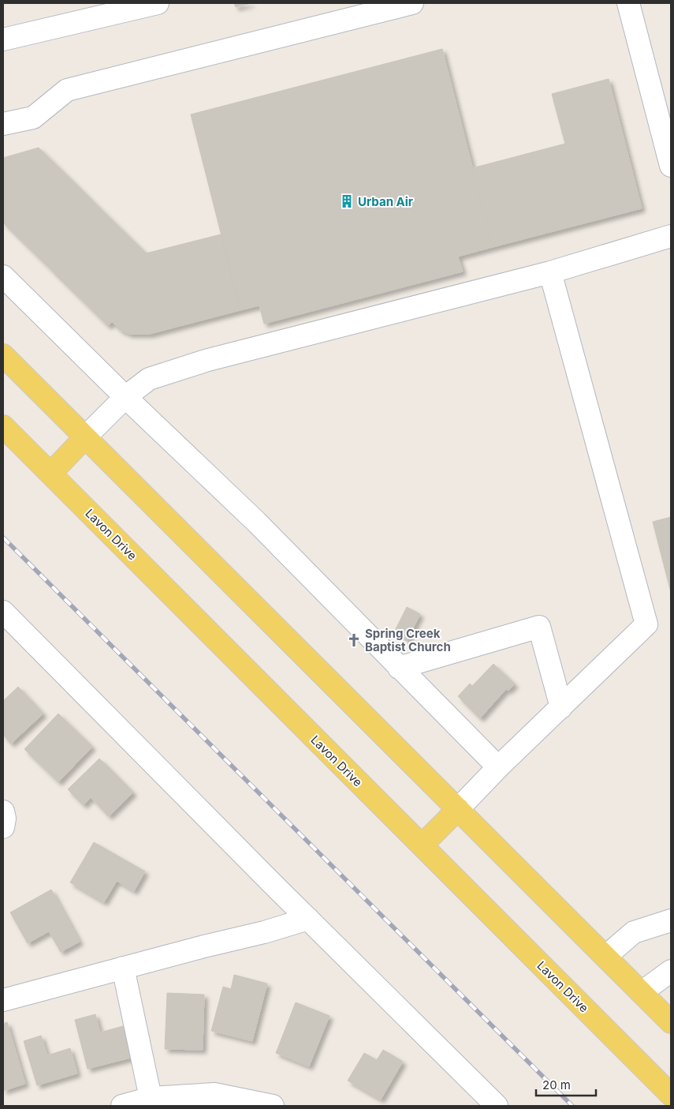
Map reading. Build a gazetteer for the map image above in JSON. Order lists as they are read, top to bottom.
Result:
{
  "streets": {
    "main road": ["Lavon Drive"]
  },
  "places": {
    "building": ["Urban Air"],
    "church": ["Spring Creek Baptist Church"]
  },
  "scale_bar": "20 m"
}
